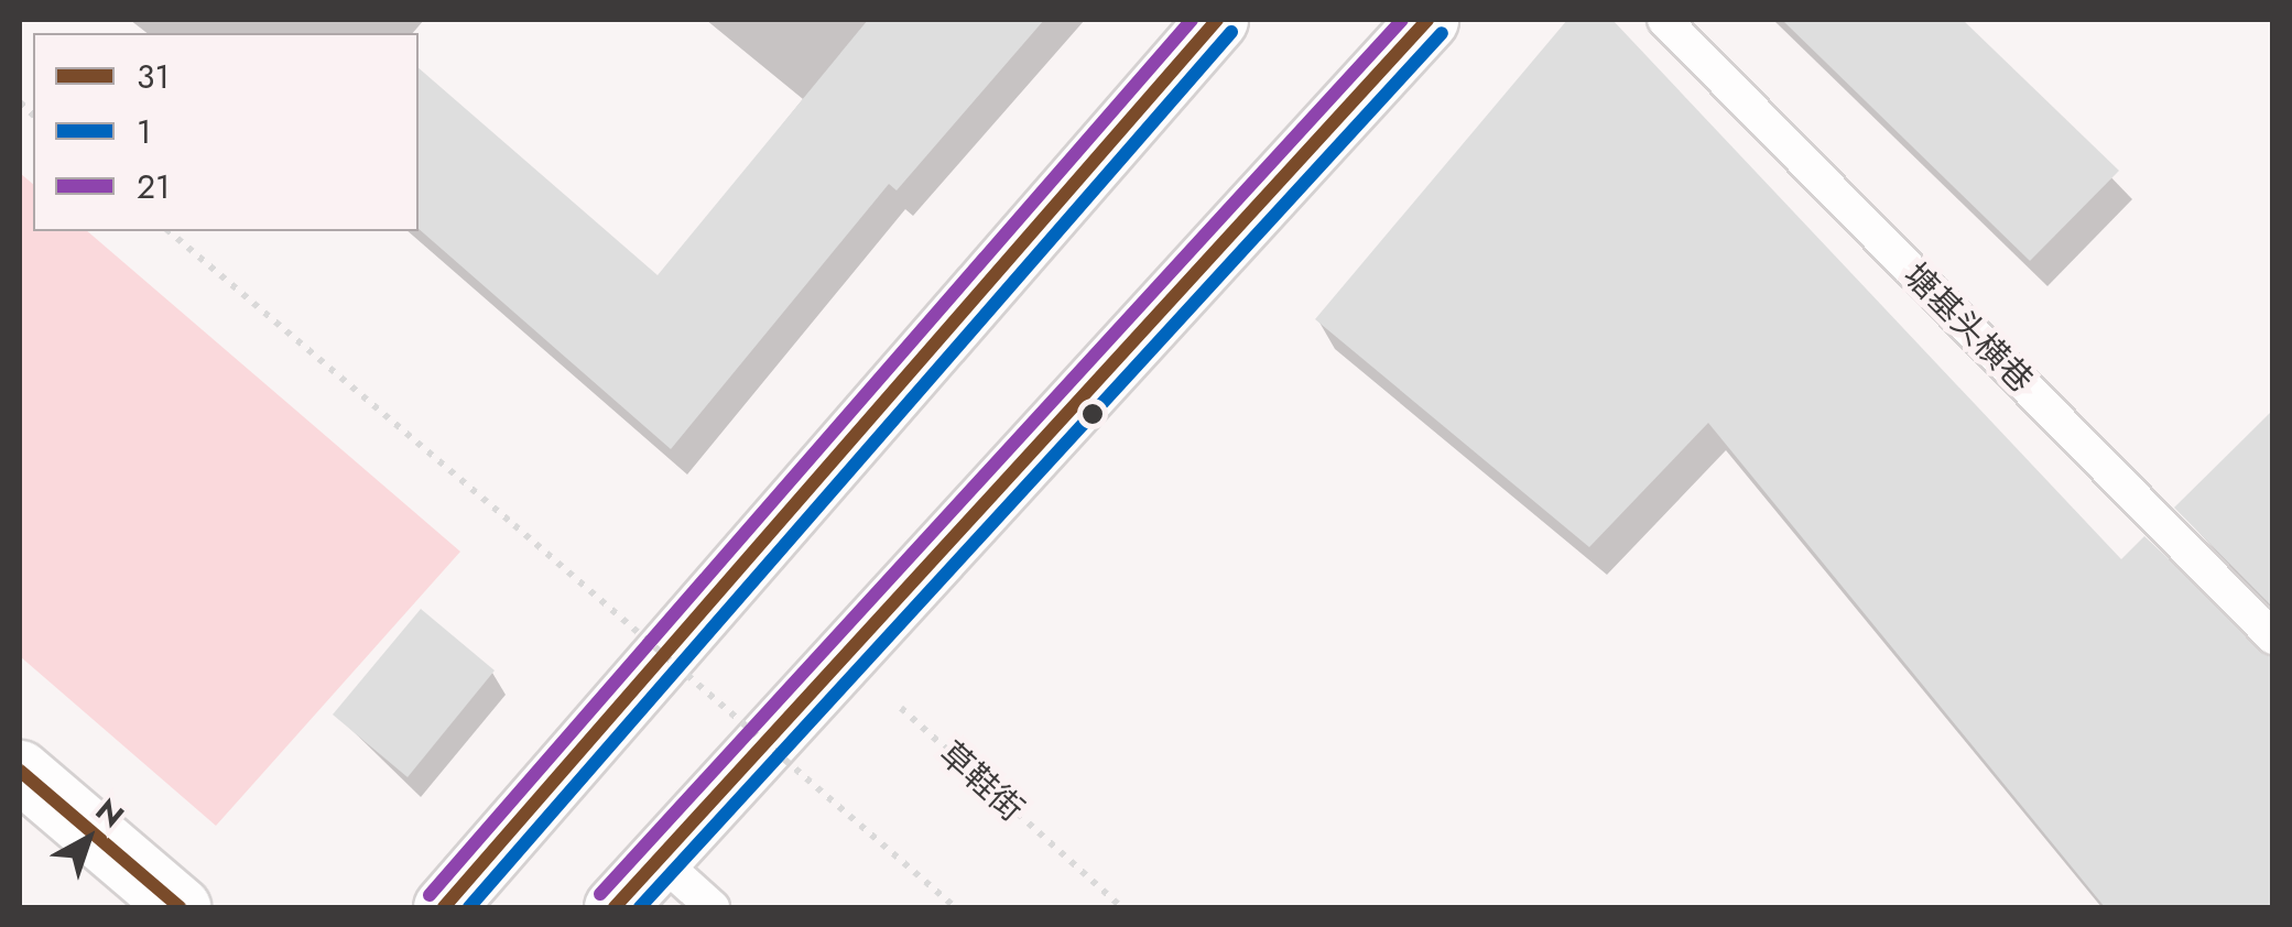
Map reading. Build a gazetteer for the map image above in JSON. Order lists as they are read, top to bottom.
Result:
{
  "streets": {
    "lane": ["塘基头横巷"],
    "path": ["草鞋街"]
  },
  "lines": ["transit line 31", "transit line 21", "transit line 1"],
  "legend": ["31", "1", "21"],
  "north": "top right"
}
